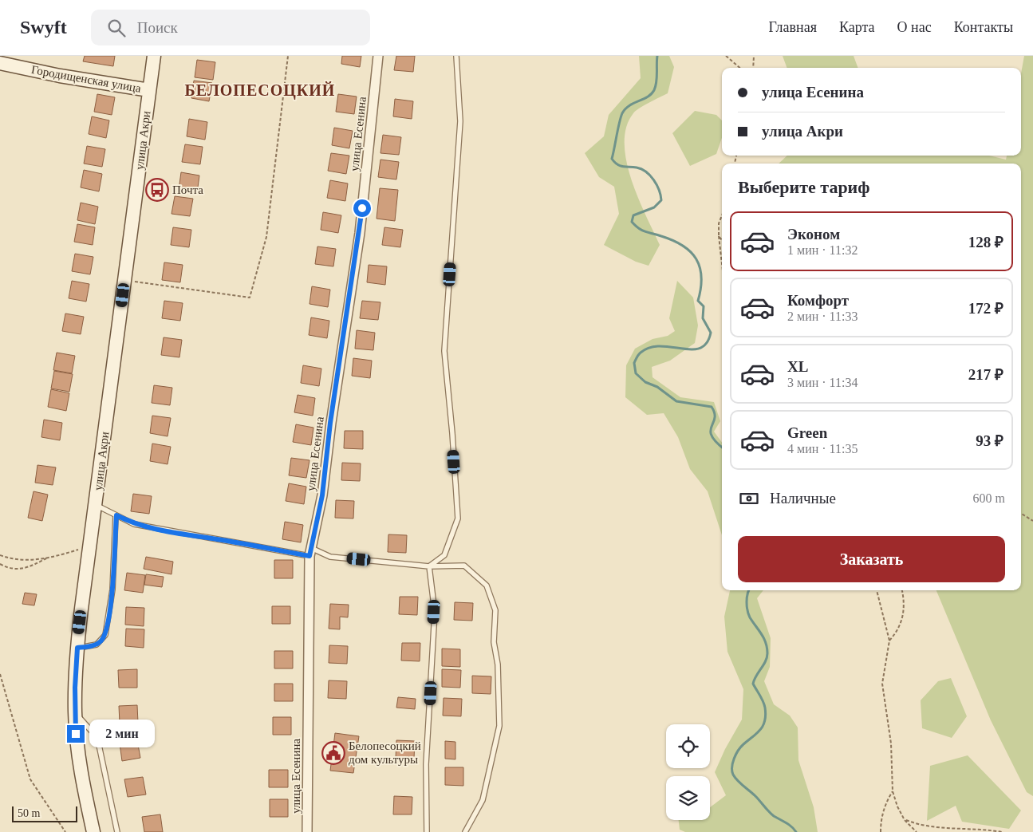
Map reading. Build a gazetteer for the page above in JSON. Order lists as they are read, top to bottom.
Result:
{
  "streets": {
    "main road": ["Городищенская улица", "улица Акри"],
    "street": ["улица Есенина"]
  },
  "crossings": [
    ["Городищенская улица", "улица Акри"]
  ],
  "districts": ["БЕЛОПЕСОЦКИЙ"],
  "places": {
    "bus stop": ["Почта"],
    "public building": ["Белопесоцкий дом культуры"]
  },
  "scale_bar": "50 m",
  "page": {
    "header": "Swyft",
    "search": "Поиск",
    "nav": [
      "Главная",
      "Карта",
      "О нас",
      "Контакты"
    ],
    "banner": ["улица Есенина", "улица Акри"],
    "heading": "Выберите тариф",
    "list": [
      {
        "name": "Эконом",
        "note": "1 мин · 11:32",
        "value": "128 ₽"
      },
      {
        "name": "Комфорт",
        "note": "2 мин · 11:33",
        "value": "172 ₽"
      },
      {
        "name": "XL",
        "note": "3 мин · 11:34",
        "value": "217 ₽"
      },
      {
        "name": "Green",
        "note": "4 мин · 11:35",
        "value": "93 ₽"
      }
    ],
    "pay": ["Наличные", "600 m"],
    "buttons": "Заказать",
    "bubble": "2 мин",
    "scale": "50 m"
  }
}
